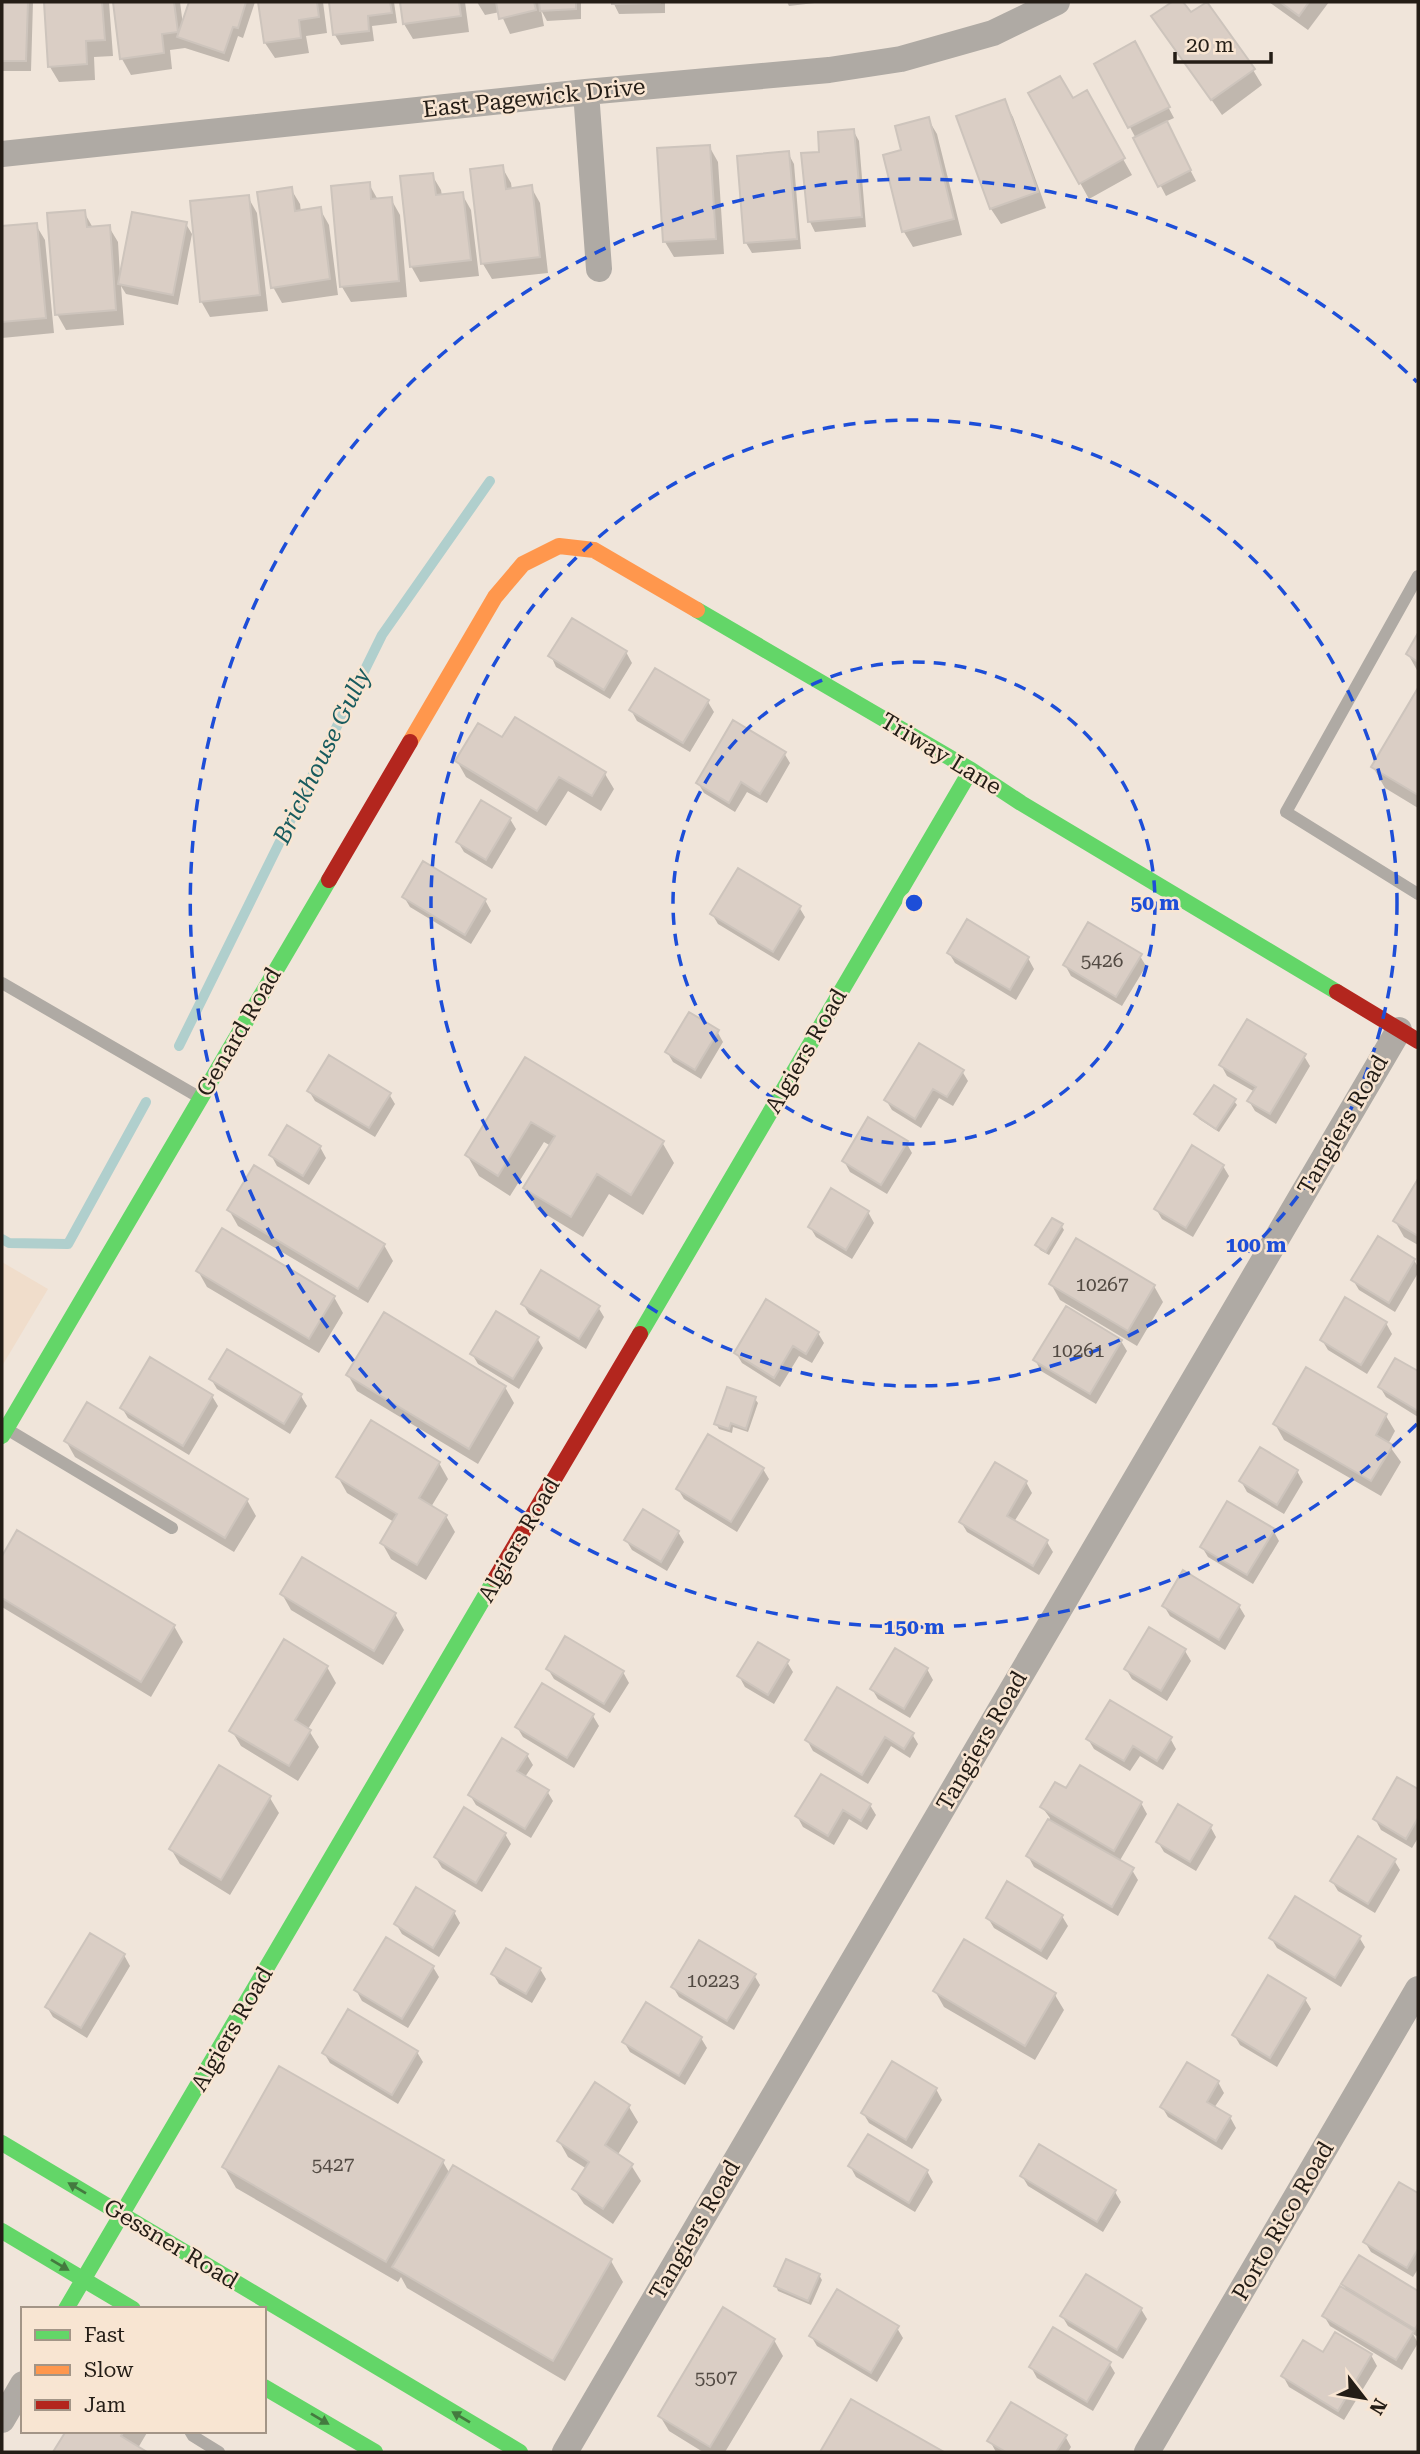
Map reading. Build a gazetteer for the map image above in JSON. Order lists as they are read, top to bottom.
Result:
{
  "streets": {
    "street": [
      "East Pagewick Drive",
      "Triway Lane",
      "Genard Road",
      "Algiers Road",
      "Tangiers Road",
      "Porto Rico Road",
      "Gessner Road"
    ]
  },
  "crossings": [
    ["Triway Lane", "Genard Road"],
    ["Triway Lane", "Algiers Road"],
    ["Triway Lane", "Tangiers Road"],
    ["Algiers Road", "Gessner Road"]
  ],
  "water": ["Brickhouse Gully"],
  "house_numbers": [
    "5426",
    "10267",
    "10261",
    "10223",
    "5427",
    "5507"
  ],
  "legend": ["Fast", "Slow", "Jam"],
  "scale_bar": "20 m",
  "north": "bottom right",
  "rings": ["50 m", "100 m", "150 m"]
}
